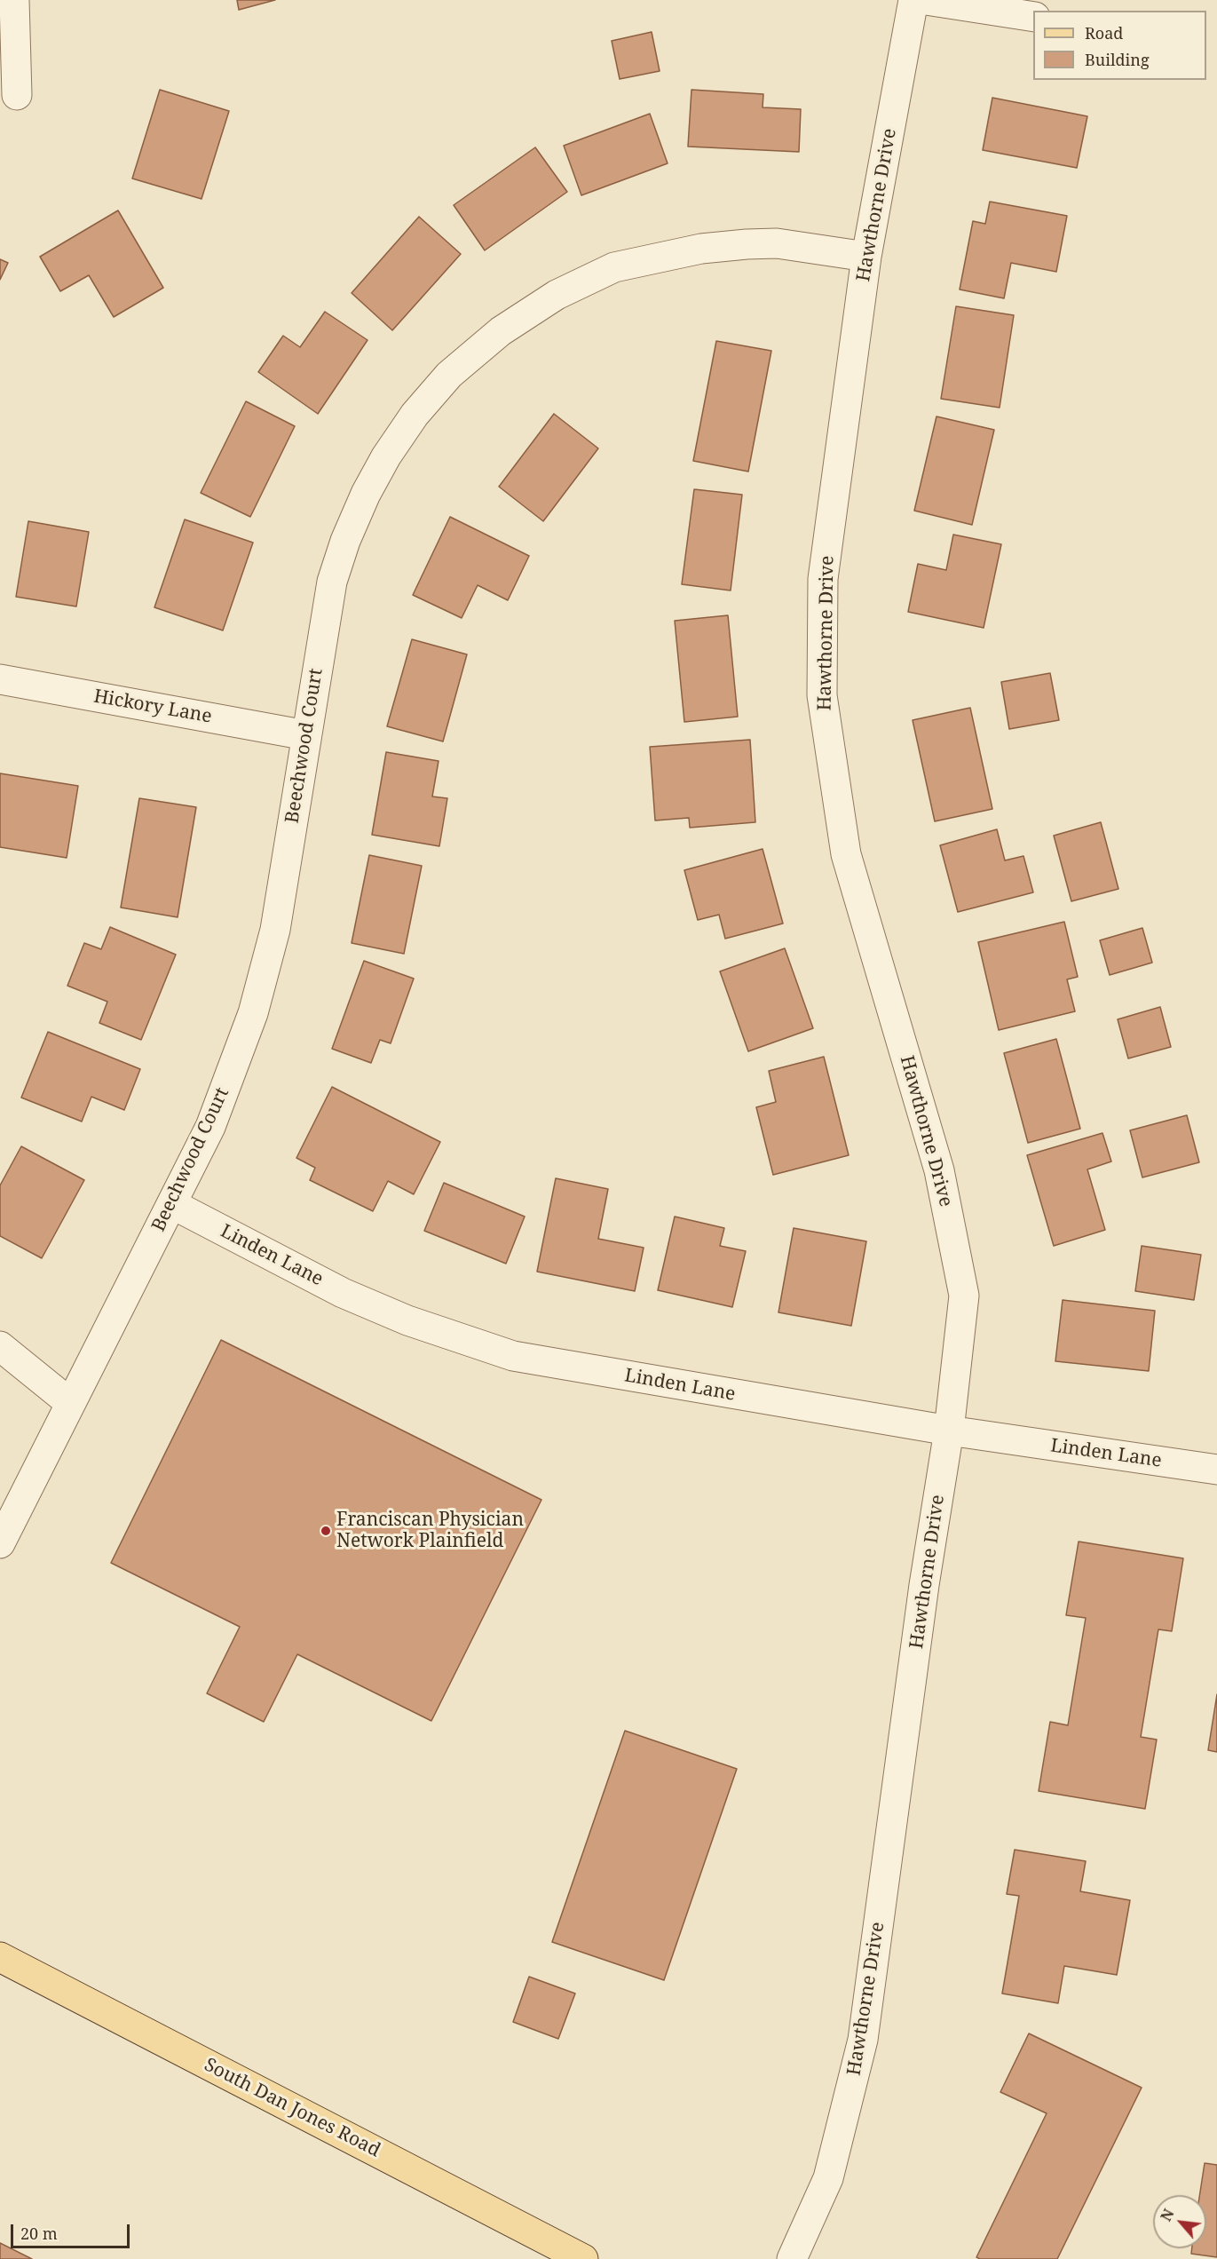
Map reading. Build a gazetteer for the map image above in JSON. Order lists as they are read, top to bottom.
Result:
{
  "streets": {
    "main road": ["South Dan Jones Road"],
    "street": [
      "Hawthorne Drive",
      "Hickory Lane",
      "Beechwood Court",
      "Linden Lane"
    ]
  },
  "crossings": [
    ["Hawthorne Drive", "Beechwood Court"],
    ["Hawthorne Drive", "Linden Lane"],
    ["Hickory Lane", "Beechwood Court"],
    ["Beechwood Court", "Linden Lane"]
  ],
  "places": ["Franciscan Physician Network Plainfield"],
  "legend": ["Road", "Building"],
  "scale_bar": "20 m",
  "north": "top left"
}
